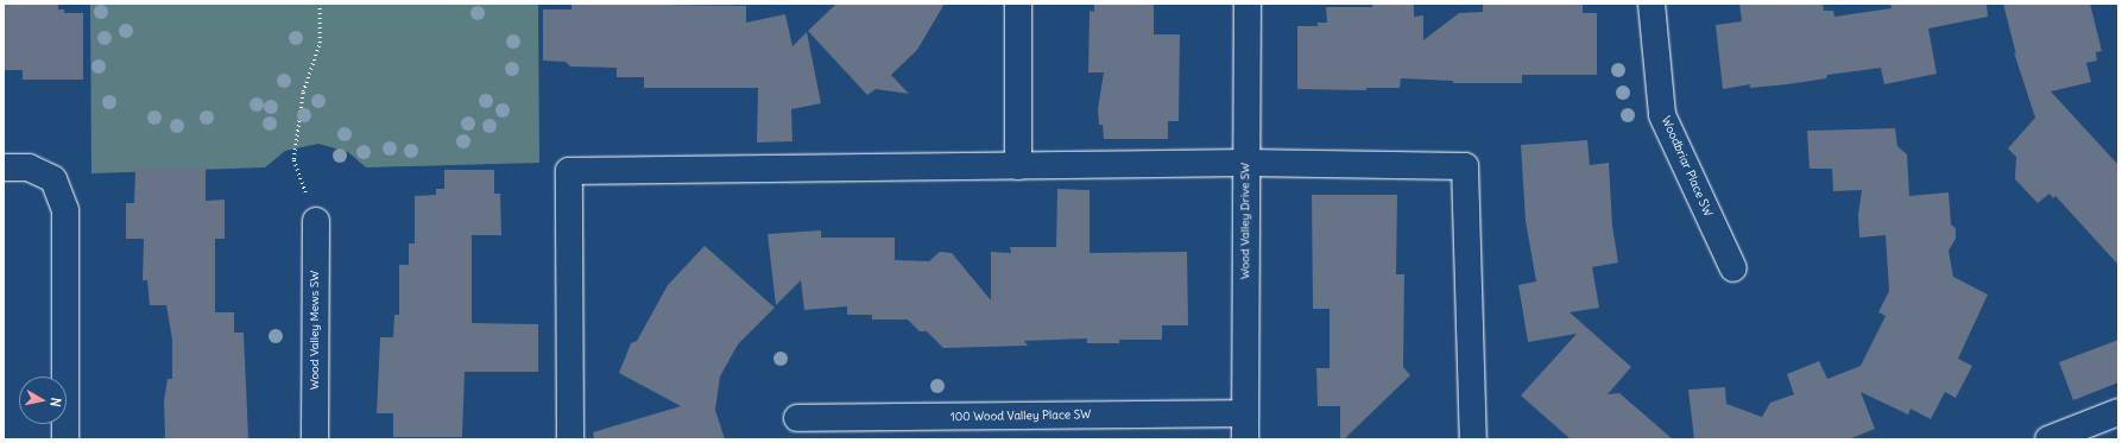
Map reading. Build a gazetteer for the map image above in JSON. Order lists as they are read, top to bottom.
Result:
{
  "streets": {
    "street": [
      "Woodbriar Place SW",
      "Wood Valley Drive SW",
      "Wood Valley Mews SW",
      "100 Wood Valley Place SW"
    ]
  },
  "crossings": [
    ["Wood Valley Drive SW", "100 Wood Valley Place SW"]
  ],
  "north": "right"
}
